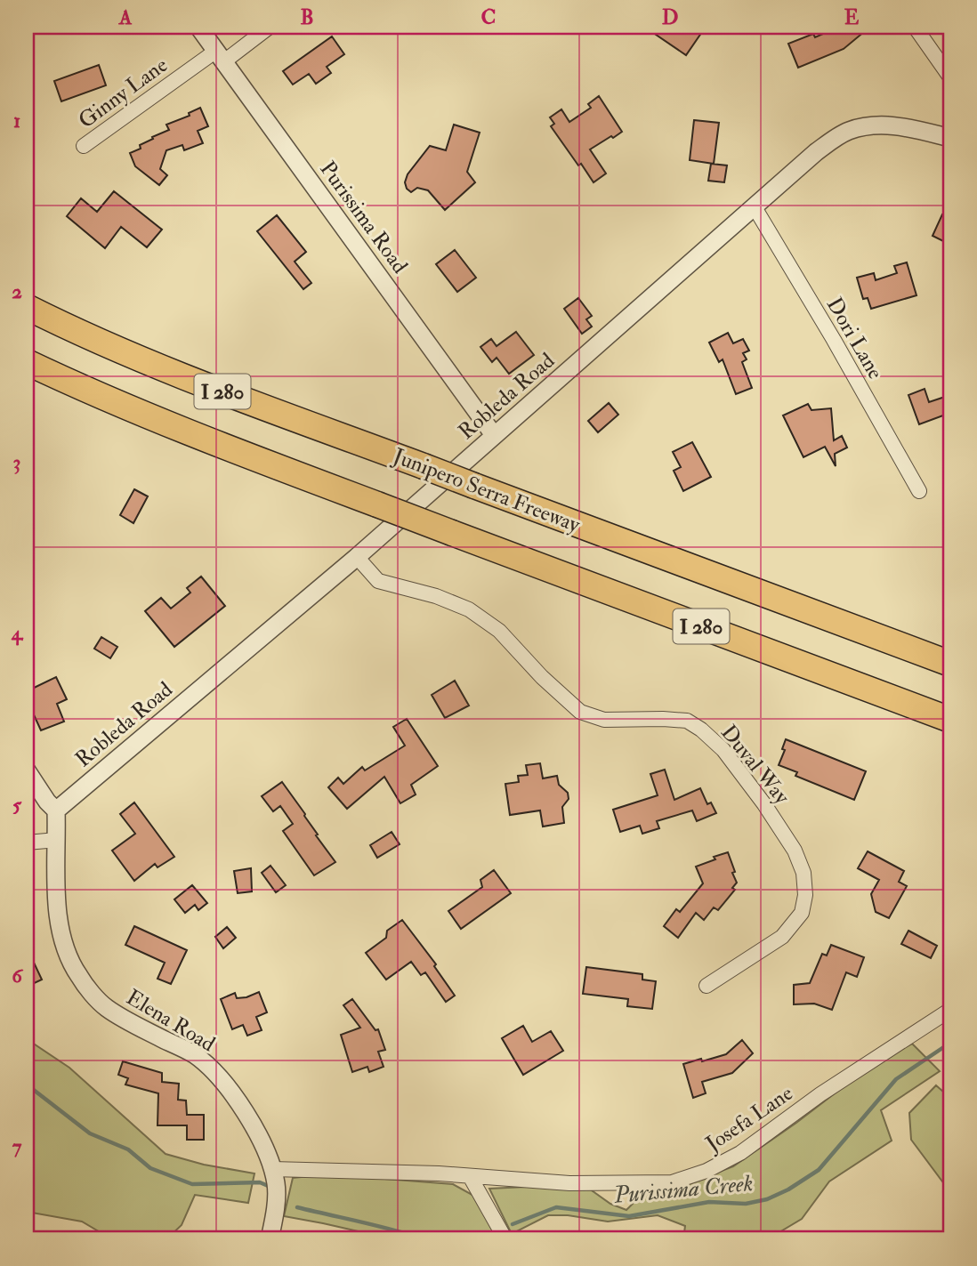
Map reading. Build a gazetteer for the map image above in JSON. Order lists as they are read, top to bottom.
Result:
{
  "streets": {
    "highway": ["I 280", "Junipero Serra Freeway"],
    "street": [
      "Ginny Lane",
      "Purissima Road",
      "Dori Lane",
      "Robleda Road",
      "Duval Way",
      "Elena Road",
      "Josefa Lane"
    ]
  },
  "crossings": [
    ["Ginny Lane", "Purissima Road"],
    ["Purissima Road", "Robleda Road"],
    ["Dori Lane", "Robleda Road"],
    ["Robleda Road", "Duval Way"],
    ["Robleda Road", "Elena Road"],
    ["Elena Road", "Josefa Lane"]
  ],
  "water": ["Purissima Creek"],
  "grid": {
    "columns": [
      "A",
      "B",
      "C",
      "D",
      "E"
    ],
    "rows": [
      "1",
      "2",
      "3",
      "4",
      "5",
      "6",
      "7"
    ]
  }
}
